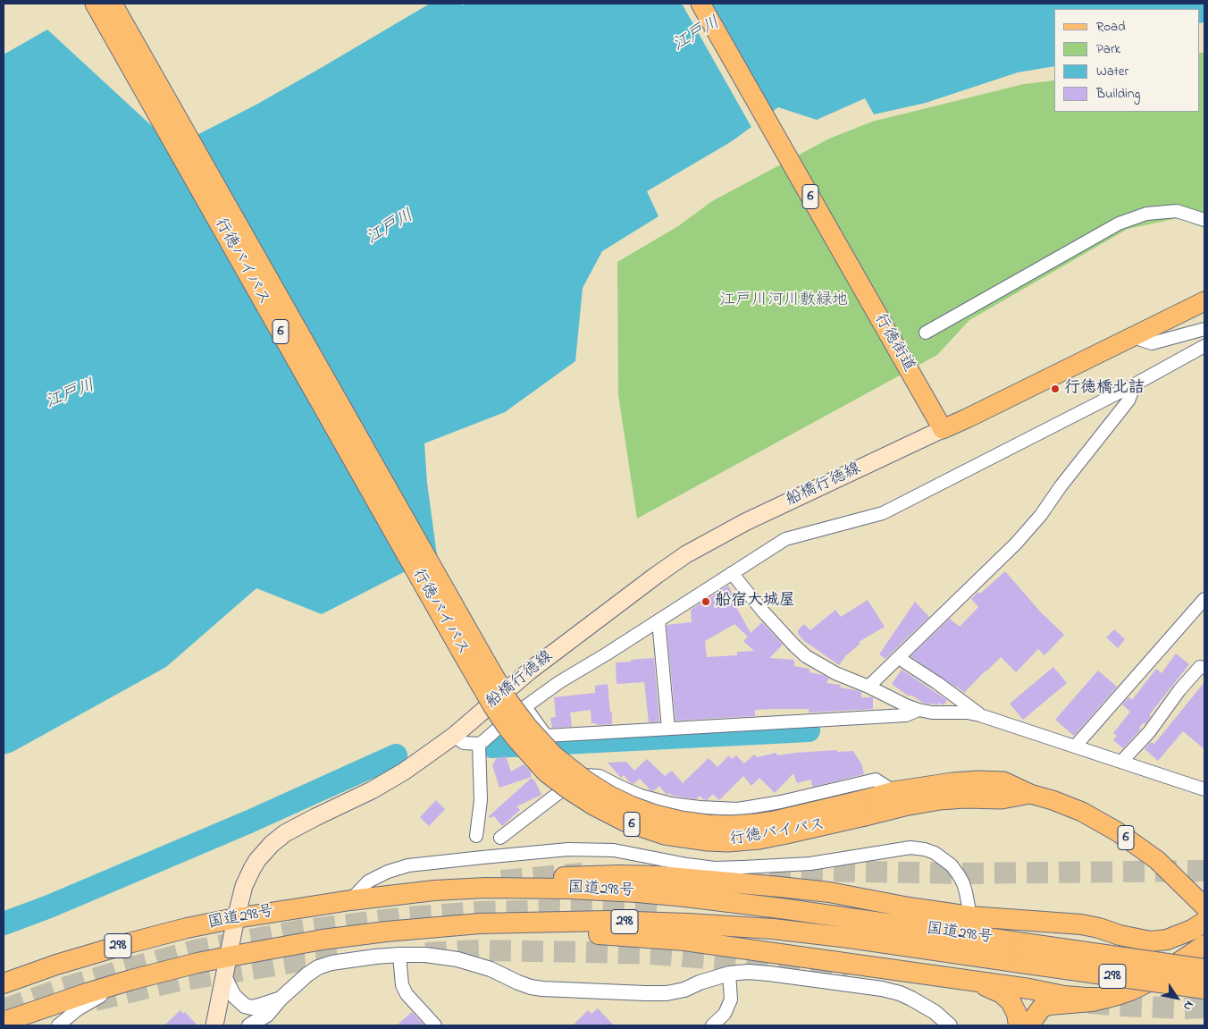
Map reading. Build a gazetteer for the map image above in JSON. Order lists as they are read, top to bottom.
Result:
{
  "streets": {
    "highway": ["国道298号", "298"],
    "main road": [
      "6",
      "行徳バイパス",
      "行徳街道",
      "船橋行徳線"
    ]
  },
  "crossings": [
    ["行徳街道", "船橋行徳線"],
    ["船橋行徳線", "国道298号"],
    ["国道298号", "298"]
  ],
  "water": ["江戸川"],
  "parks": ["江戸川河川敷緑地"],
  "places": ["行徳橋北詰", "船宿大城屋"],
  "legend": [
    "Road",
    "Park",
    "Water",
    "Building"
  ],
  "north": "bottom right"
}
